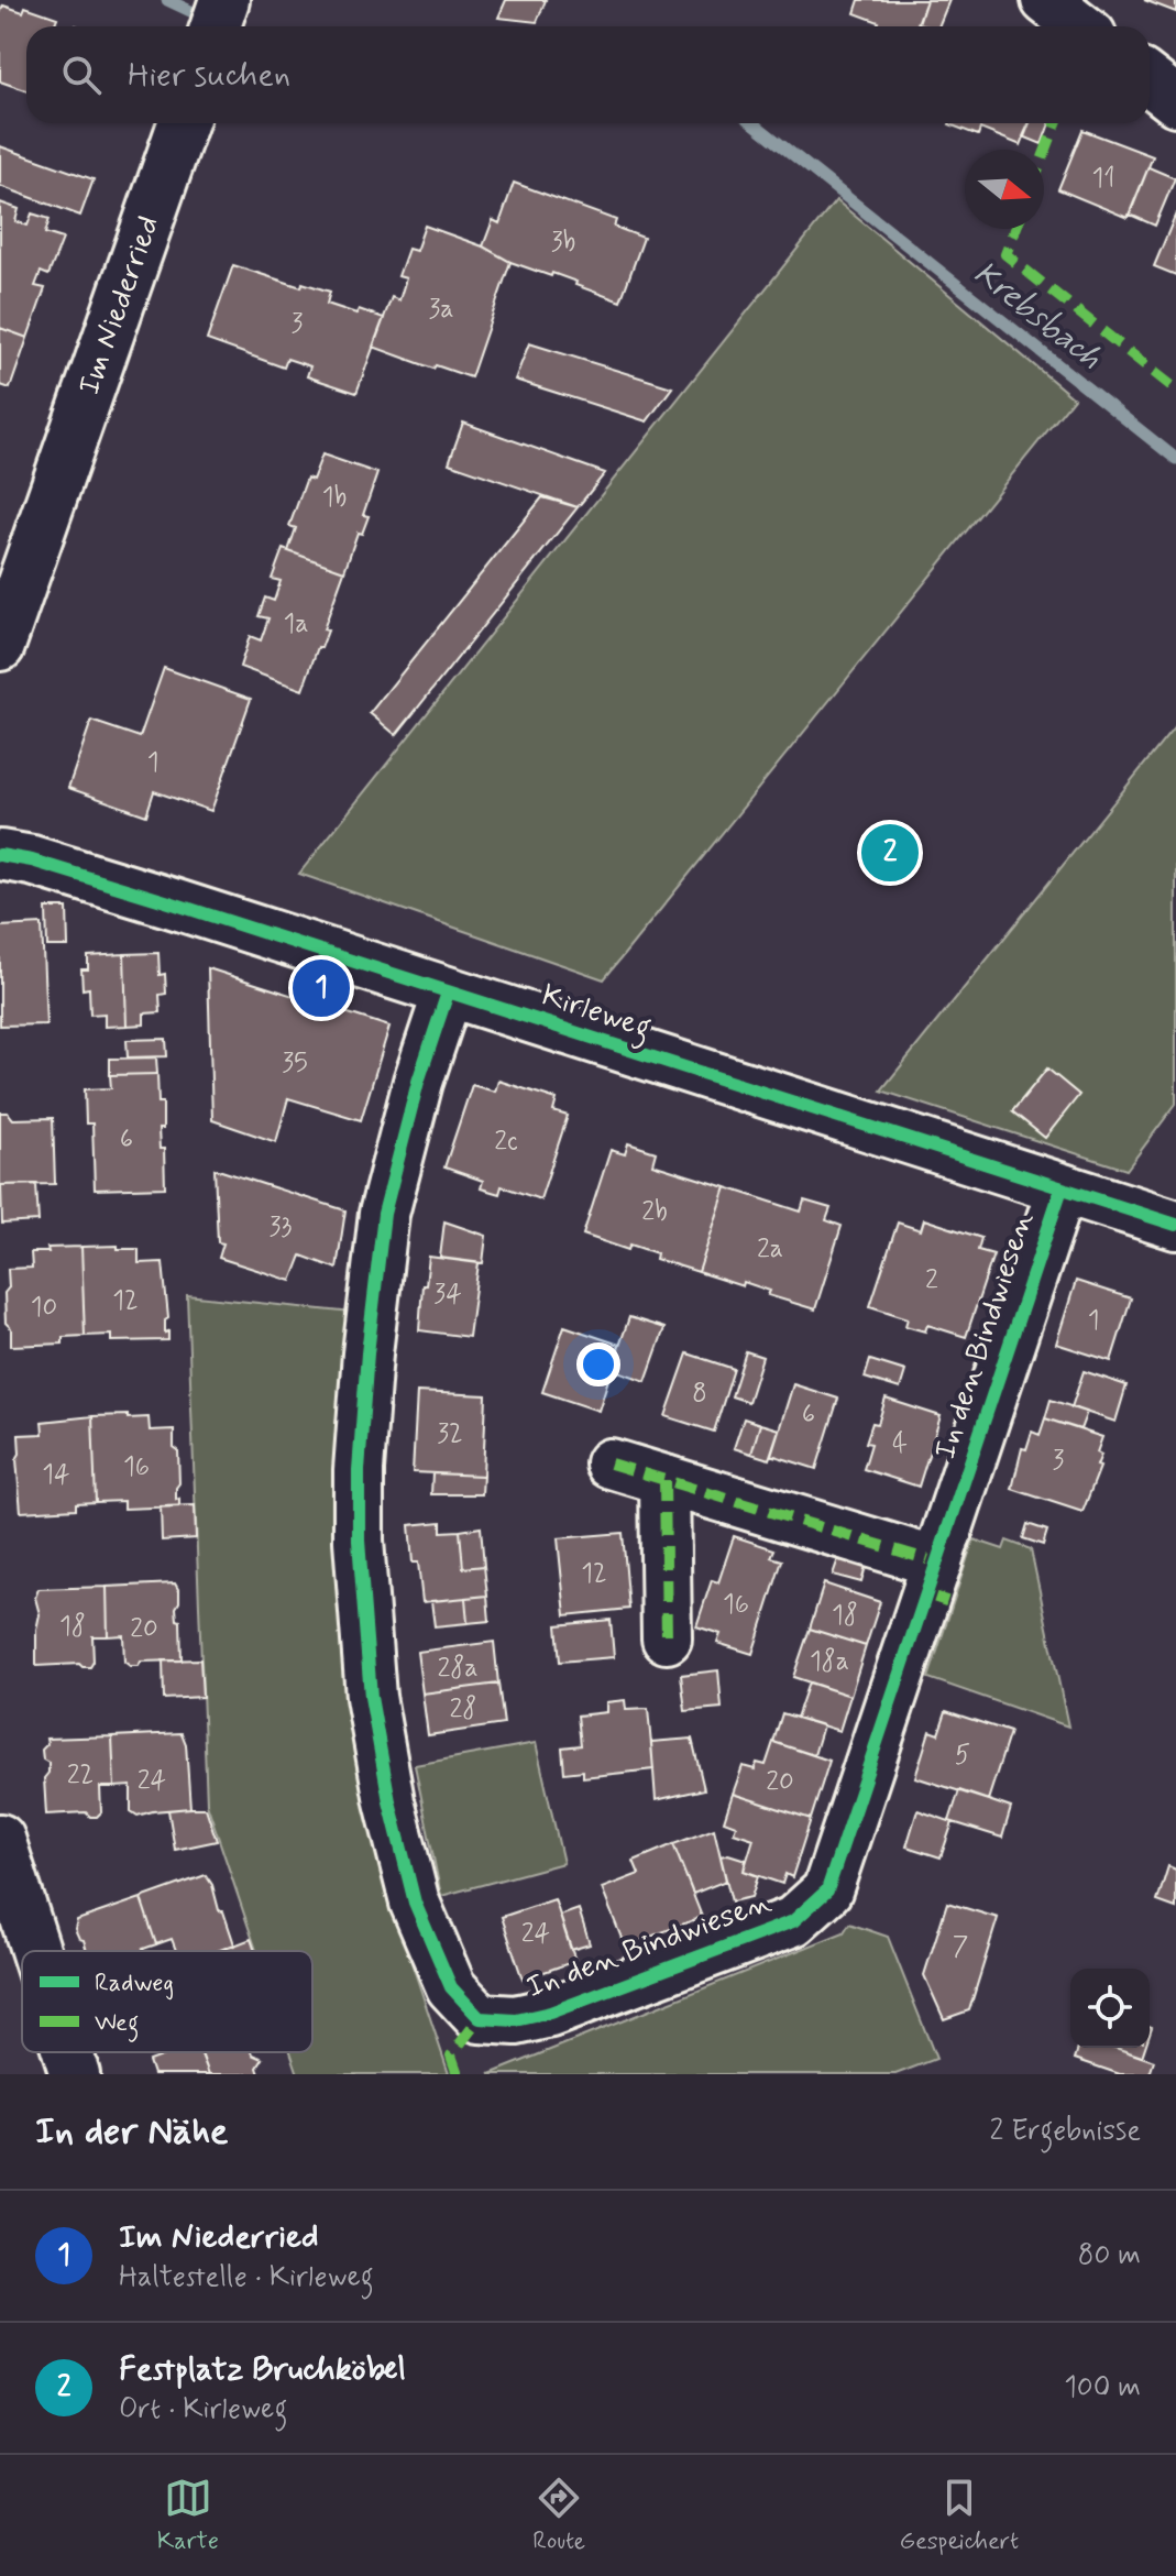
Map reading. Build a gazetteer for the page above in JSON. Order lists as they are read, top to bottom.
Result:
{
  "streets": {
    "street": ["Im Niederried", "Kirleweg", "In den Bindwiesen"]
  },
  "crossings": [
    ["Kirleweg", "In den Bindwiesen"]
  ],
  "water": ["Krebsbach"],
  "house_numbers": [
    "11",
    "3b",
    "3a",
    "3",
    "1b",
    "1a",
    "1",
    "35",
    "6",
    "2c",
    "2b",
    "33",
    "2a",
    "2",
    "34",
    "12",
    "10",
    "1",
    "8",
    "6",
    "32",
    "4",
    "3",
    "16",
    "14",
    "12",
    "16",
    "18",
    "18",
    "20",
    "18a",
    "28a",
    "28",
    "5",
    "22",
    "24",
    "20",
    "24",
    "7"
  ],
  "legend": ["Radweg", "Weg"],
  "north": "right",
  "page": {
    "search": "Hier suchen",
    "pins": ["2", "1"],
    "heading": ["In der Nähe", "2 Ergebnisse"],
    "list": [
      {
        "mark": "1",
        "name": "Im Niederried",
        "note": "Haltestelle · Kirleweg",
        "value": "80 m"
      },
      {
        "mark": "2",
        "name": "Festplatz Bruchköbel",
        "note": "Ort · Kirleweg",
        "value": "100 m"
      }
    ],
    "nav": ["Karte", "Route", "Gespeichert"]
  }
}
